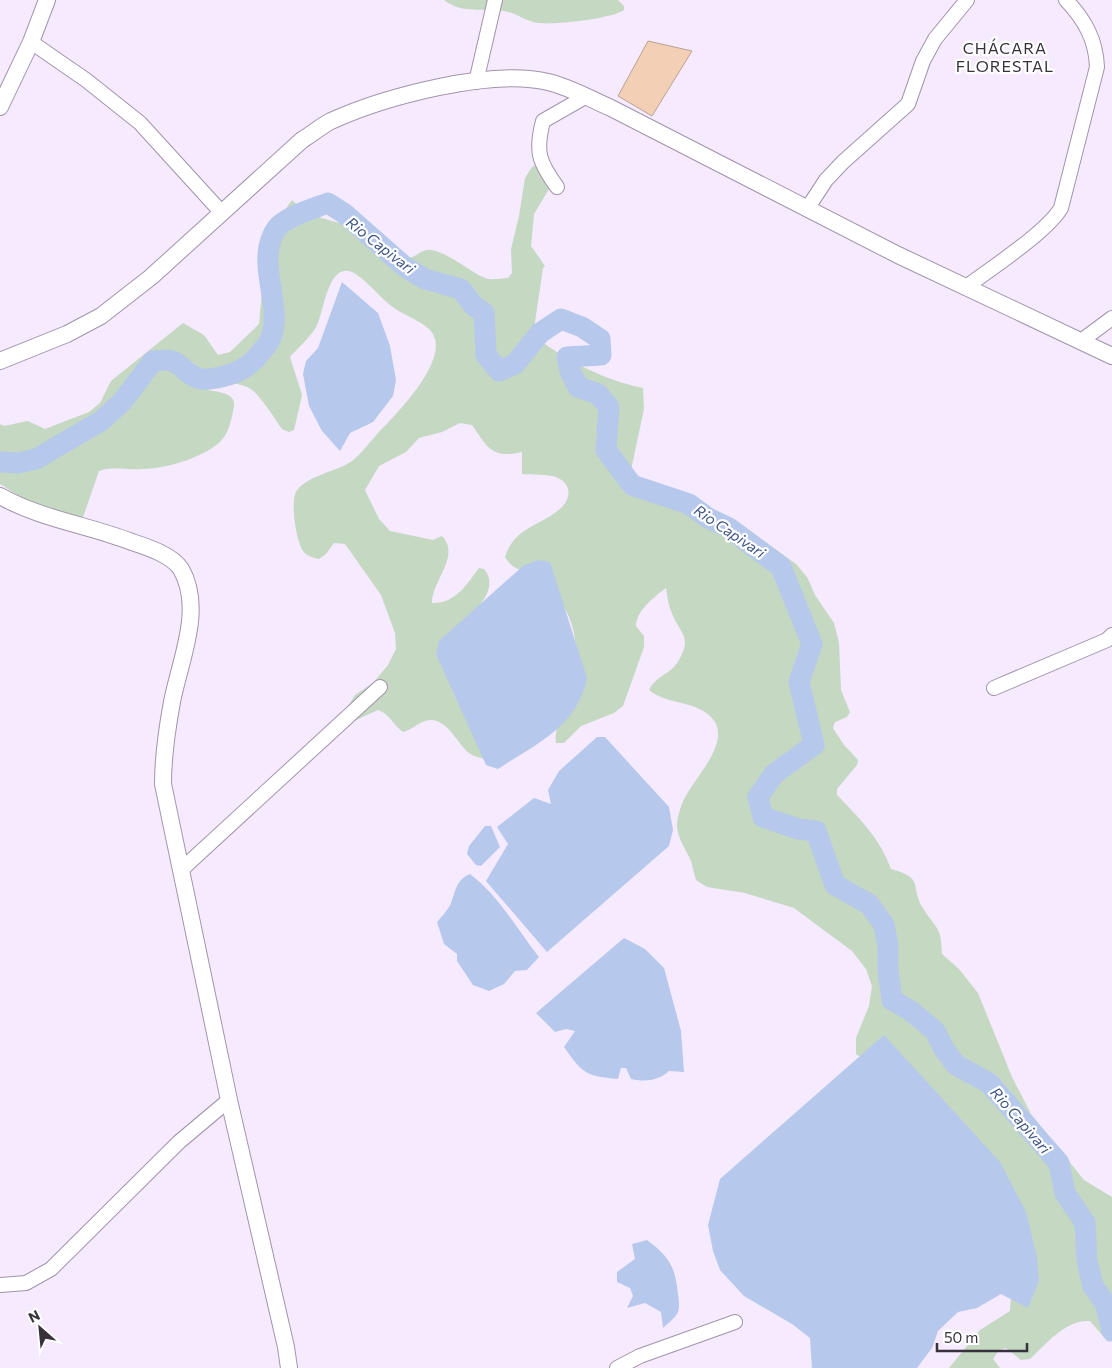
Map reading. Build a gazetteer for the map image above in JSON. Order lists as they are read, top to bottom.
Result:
{
  "districts": ["CHÁCARA FLORESTAL"],
  "water": ["Rio Capivari"],
  "scale_bar": "50 m",
  "north": "top left"
}
